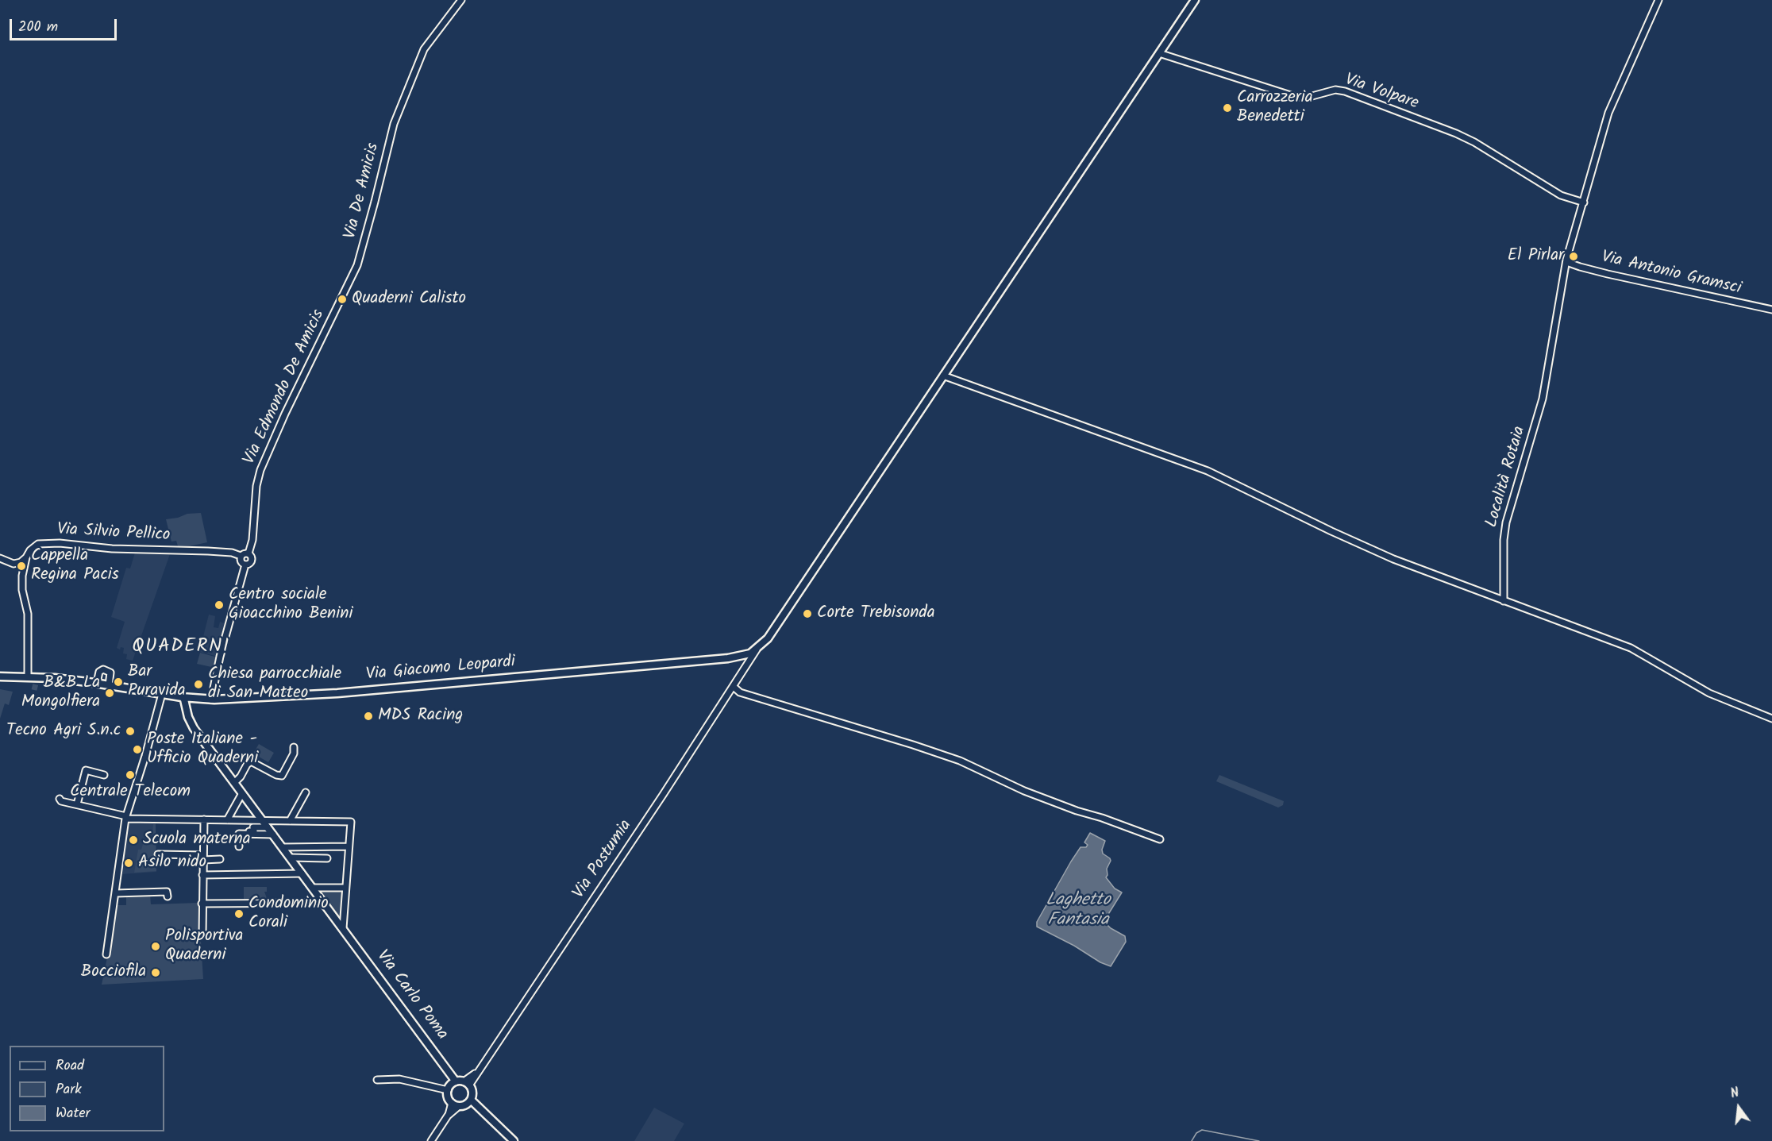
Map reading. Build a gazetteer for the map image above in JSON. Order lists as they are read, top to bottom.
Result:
{
  "streets": {
    "main road": ["Via Giacomo Leopardi", "Via Carlo Poma"],
    "street": [
      "Via Volpare",
      "Via De Amicis",
      "Via Antonio Gramsci",
      "Via Edmondo De Amicis",
      "Località Rotaia",
      "Via Silvio Pellico",
      "Via Postumia"
    ]
  },
  "crossings": [
    ["Via De Amicis", "Via Edmondo De Amicis"],
    ["Via Antonio Gramsci", "Località Rotaia"],
    ["Via Edmondo De Amicis", "Via Silvio Pellico"],
    ["Via Giacomo Leopardi", "Via Postumia"],
    ["Via Giacomo Leopardi", "Via Carlo Poma"],
    ["Via Postumia", "Via Carlo Poma"]
  ],
  "districts": ["QUADERNI"],
  "water": ["Laghetto Fantasia"],
  "places": [
    "Carrozzeria Benedetti",
    "El Pirlar",
    "Quaderni Calisto",
    "Cappella Regina Pacis",
    "Centro sociale Gioacchino Benini",
    "Corte Trebisonda",
    "Bar Puravida",
    "Chiesa parrocchiale di San Matteo",
    "B&B La Mongolfiera",
    "MDS Racing",
    "Tecno Agri S.n.c",
    "Poste Italiane - Ufficio Quaderni",
    "Centrale Telecom",
    "Scuola materna",
    "Asilo nido",
    "Condominio Corali",
    "Polisportiva Quaderni",
    "Bocciofila"
  ],
  "legend": ["Road", "Park", "Water"],
  "scale_bar": "200 m",
  "north": "top"
}
